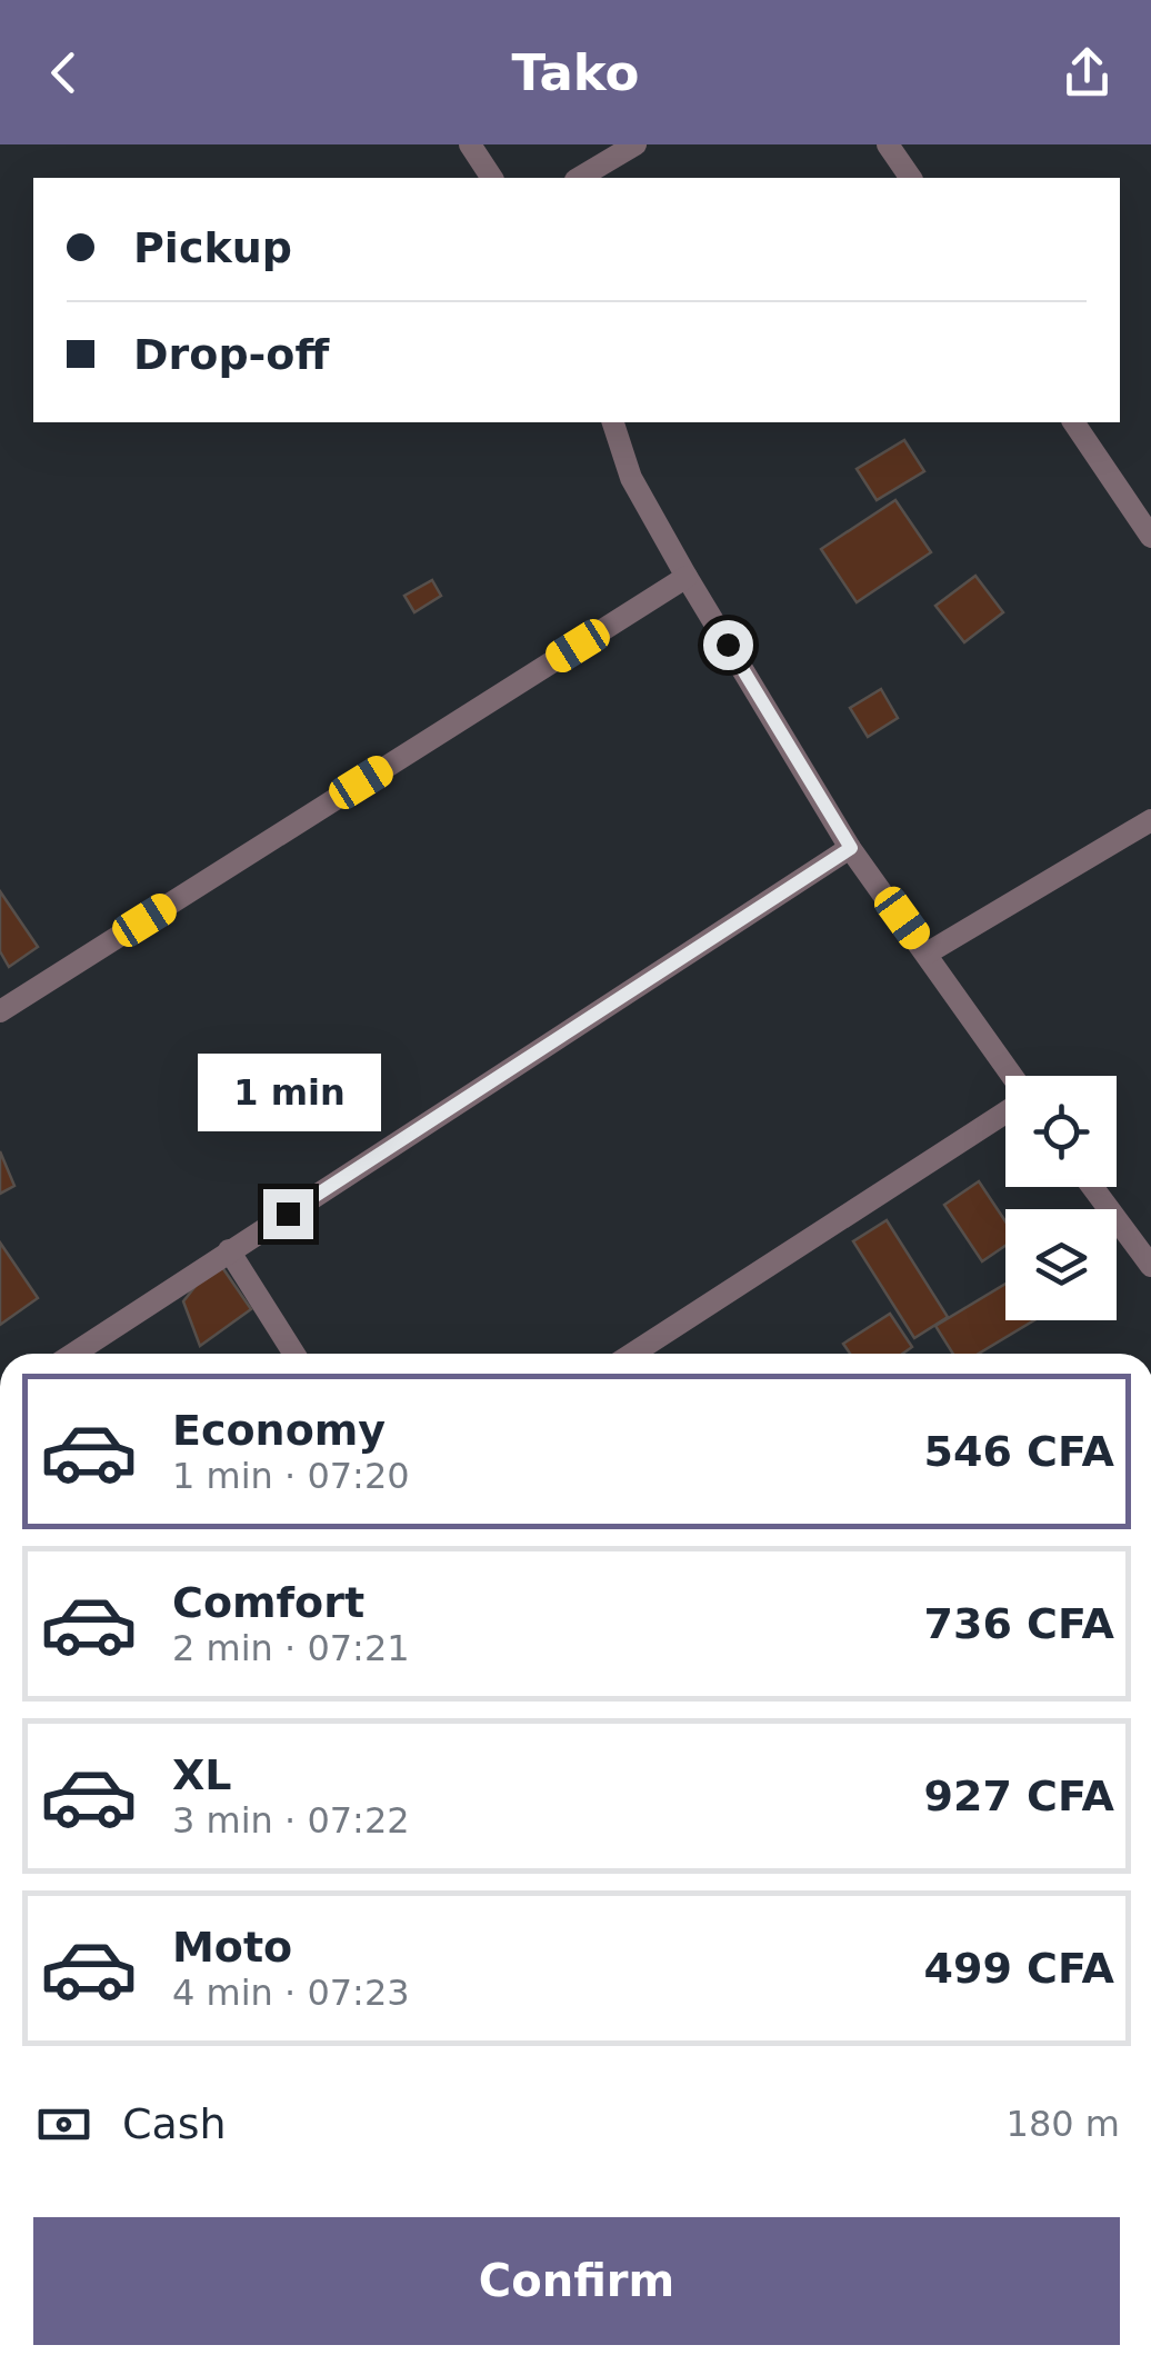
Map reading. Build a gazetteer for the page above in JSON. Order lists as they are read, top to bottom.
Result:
{
  "page": {
    "header": "Tako",
    "banner": ["Pickup", "Drop-off"],
    "bubble": "1 min",
    "list": [
      {
        "name": "Economy",
        "note": "1 min · 07:20",
        "value": "546 CFA"
      },
      {
        "name": "Comfort",
        "note": "2 min · 07:21",
        "value": "736 CFA"
      },
      {
        "name": "XL",
        "note": "3 min · 07:22",
        "value": "927 CFA"
      },
      {
        "name": "Moto",
        "note": "4 min · 07:23",
        "value": "499 CFA"
      }
    ],
    "pay": ["Cash", "180 m"],
    "buttons": "Confirm"
  }
}
